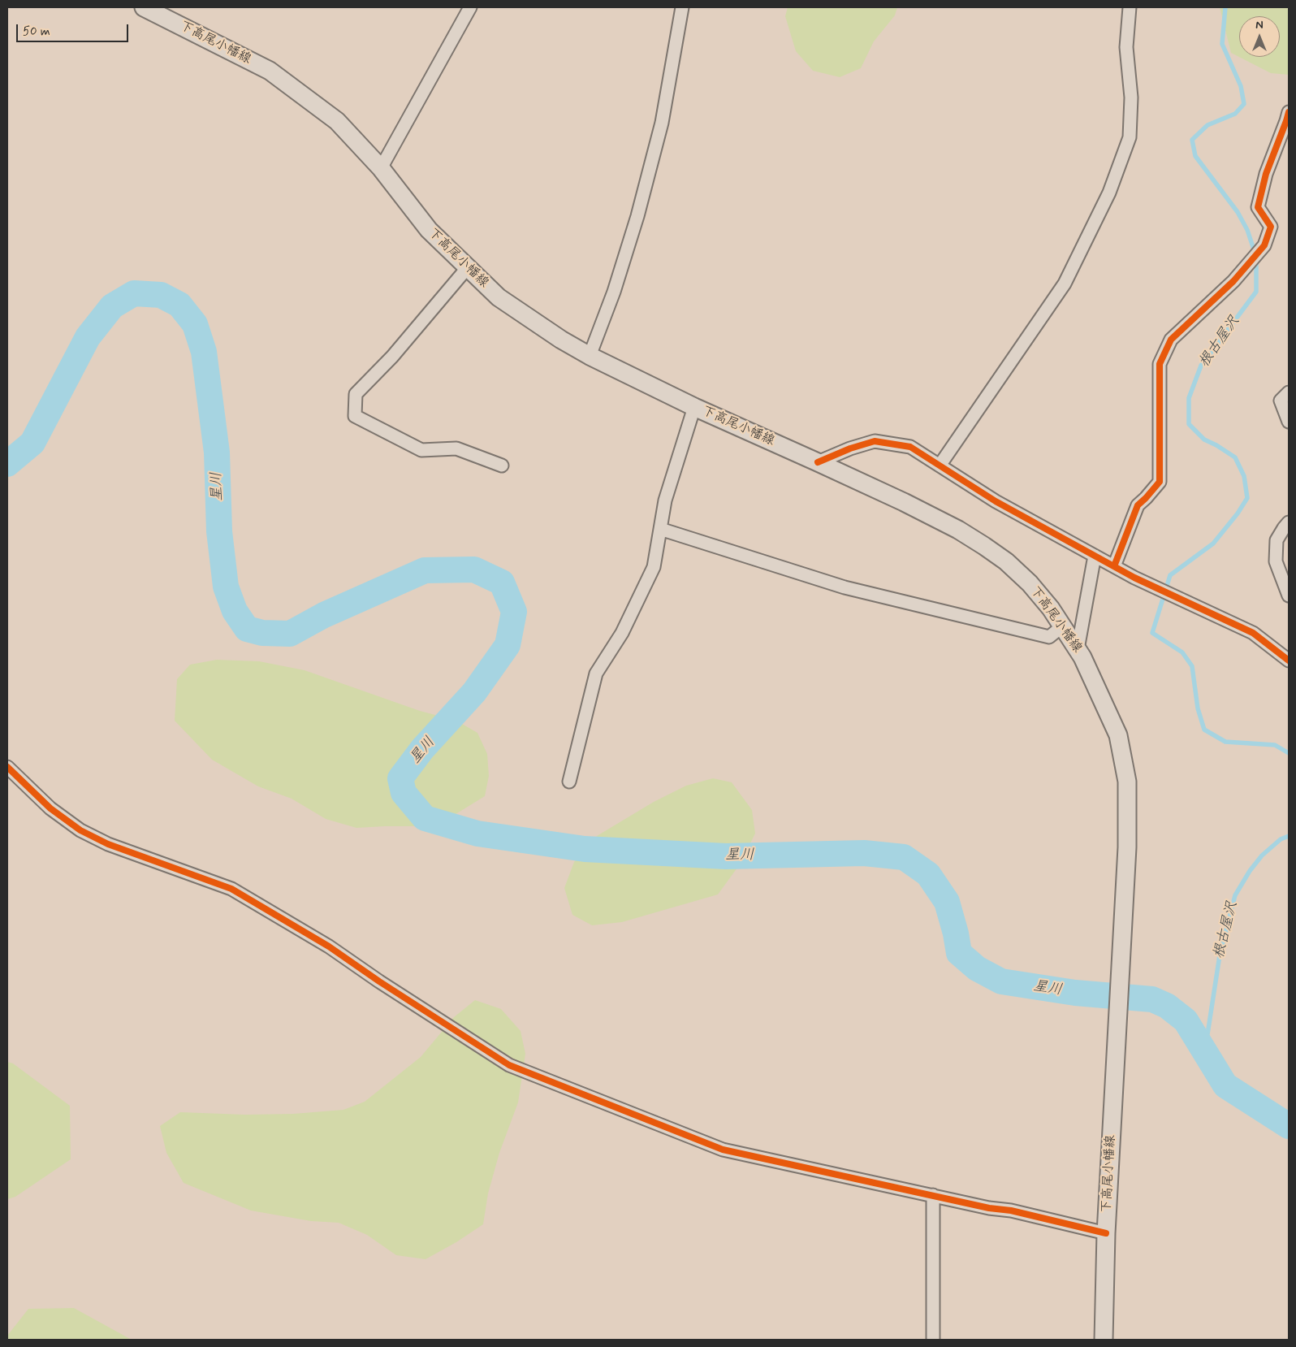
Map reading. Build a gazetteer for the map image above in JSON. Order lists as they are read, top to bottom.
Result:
{
  "streets": {
    "main road": ["下高尾小幡線"]
  },
  "water": ["根古屋沢", "星川"],
  "scale_bar": "50 m",
  "north": "top"
}
